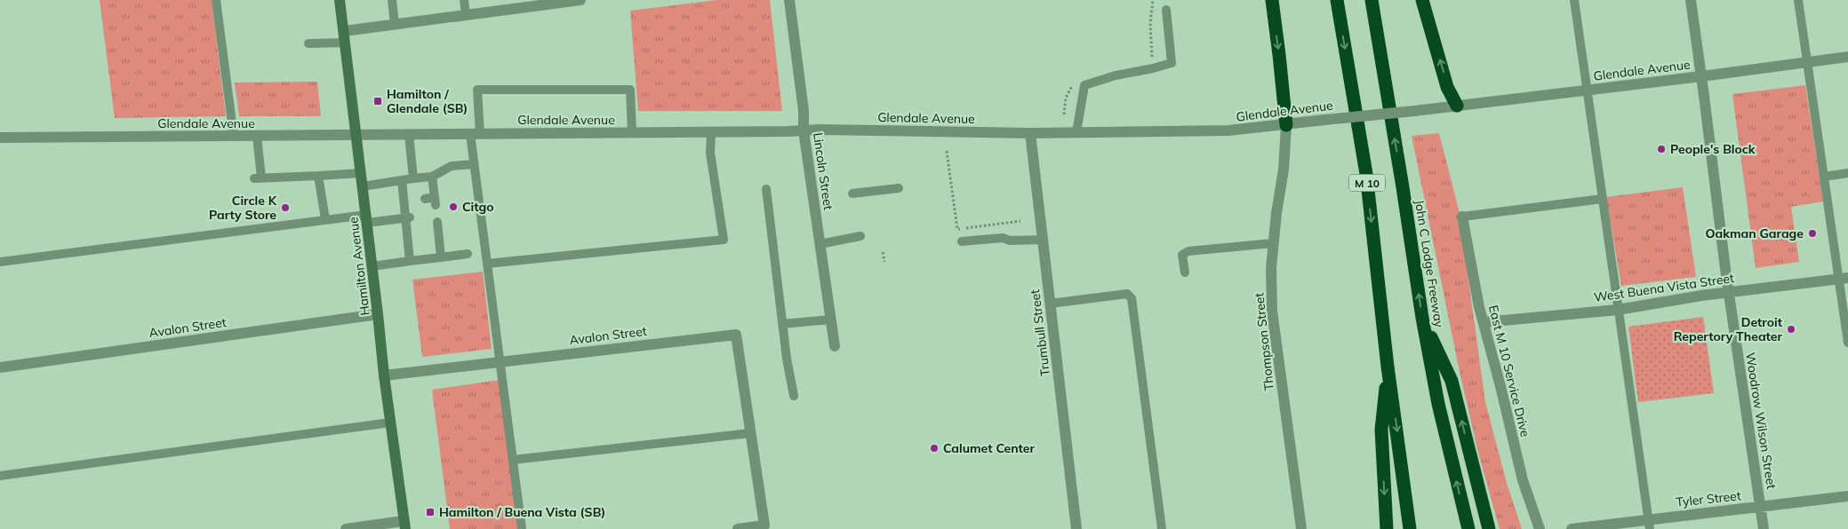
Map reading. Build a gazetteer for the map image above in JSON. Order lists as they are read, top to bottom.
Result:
{
  "streets": {
    "highway": ["M 10", "John C Lodge Freeway"],
    "main road": ["Hamilton Avenue"],
    "street": [
      "Glendale Avenue",
      "Lincoln Street",
      "West Buena Vista Street",
      "Avalon Street",
      "Trumbull Street",
      "Thompson Street",
      "East M 10 Service Drive",
      "Woodrow Wilson Street",
      "Tyler Street"
    ]
  },
  "crossings": [
    ["Glendale Avenue", "Lincoln Street"],
    ["Glendale Avenue", "Hamilton Avenue"],
    ["Glendale Avenue", "Trumbull Street"],
    ["Glendale Avenue", "Thompson Street"],
    ["Glendale Avenue", "Woodrow Wilson Street"],
    ["Hamilton Avenue", "Avalon Street"],
    ["West Buena Vista Street", "East M 10 Service Drive"],
    ["West Buena Vista Street", "Woodrow Wilson Street"],
    ["Woodrow Wilson Street", "Tyler Street"]
  ],
  "places": {
    "transit": ["Hamilton / Glendale (SB)", "Hamilton / Buena Vista (SB)"],
    "other": [
      "People's Block",
      "Citgo",
      "Circle K Party Store",
      "Oakman Garage",
      "Detroit Repertory Theater",
      "Calumet Center"
    ]
  }
}
